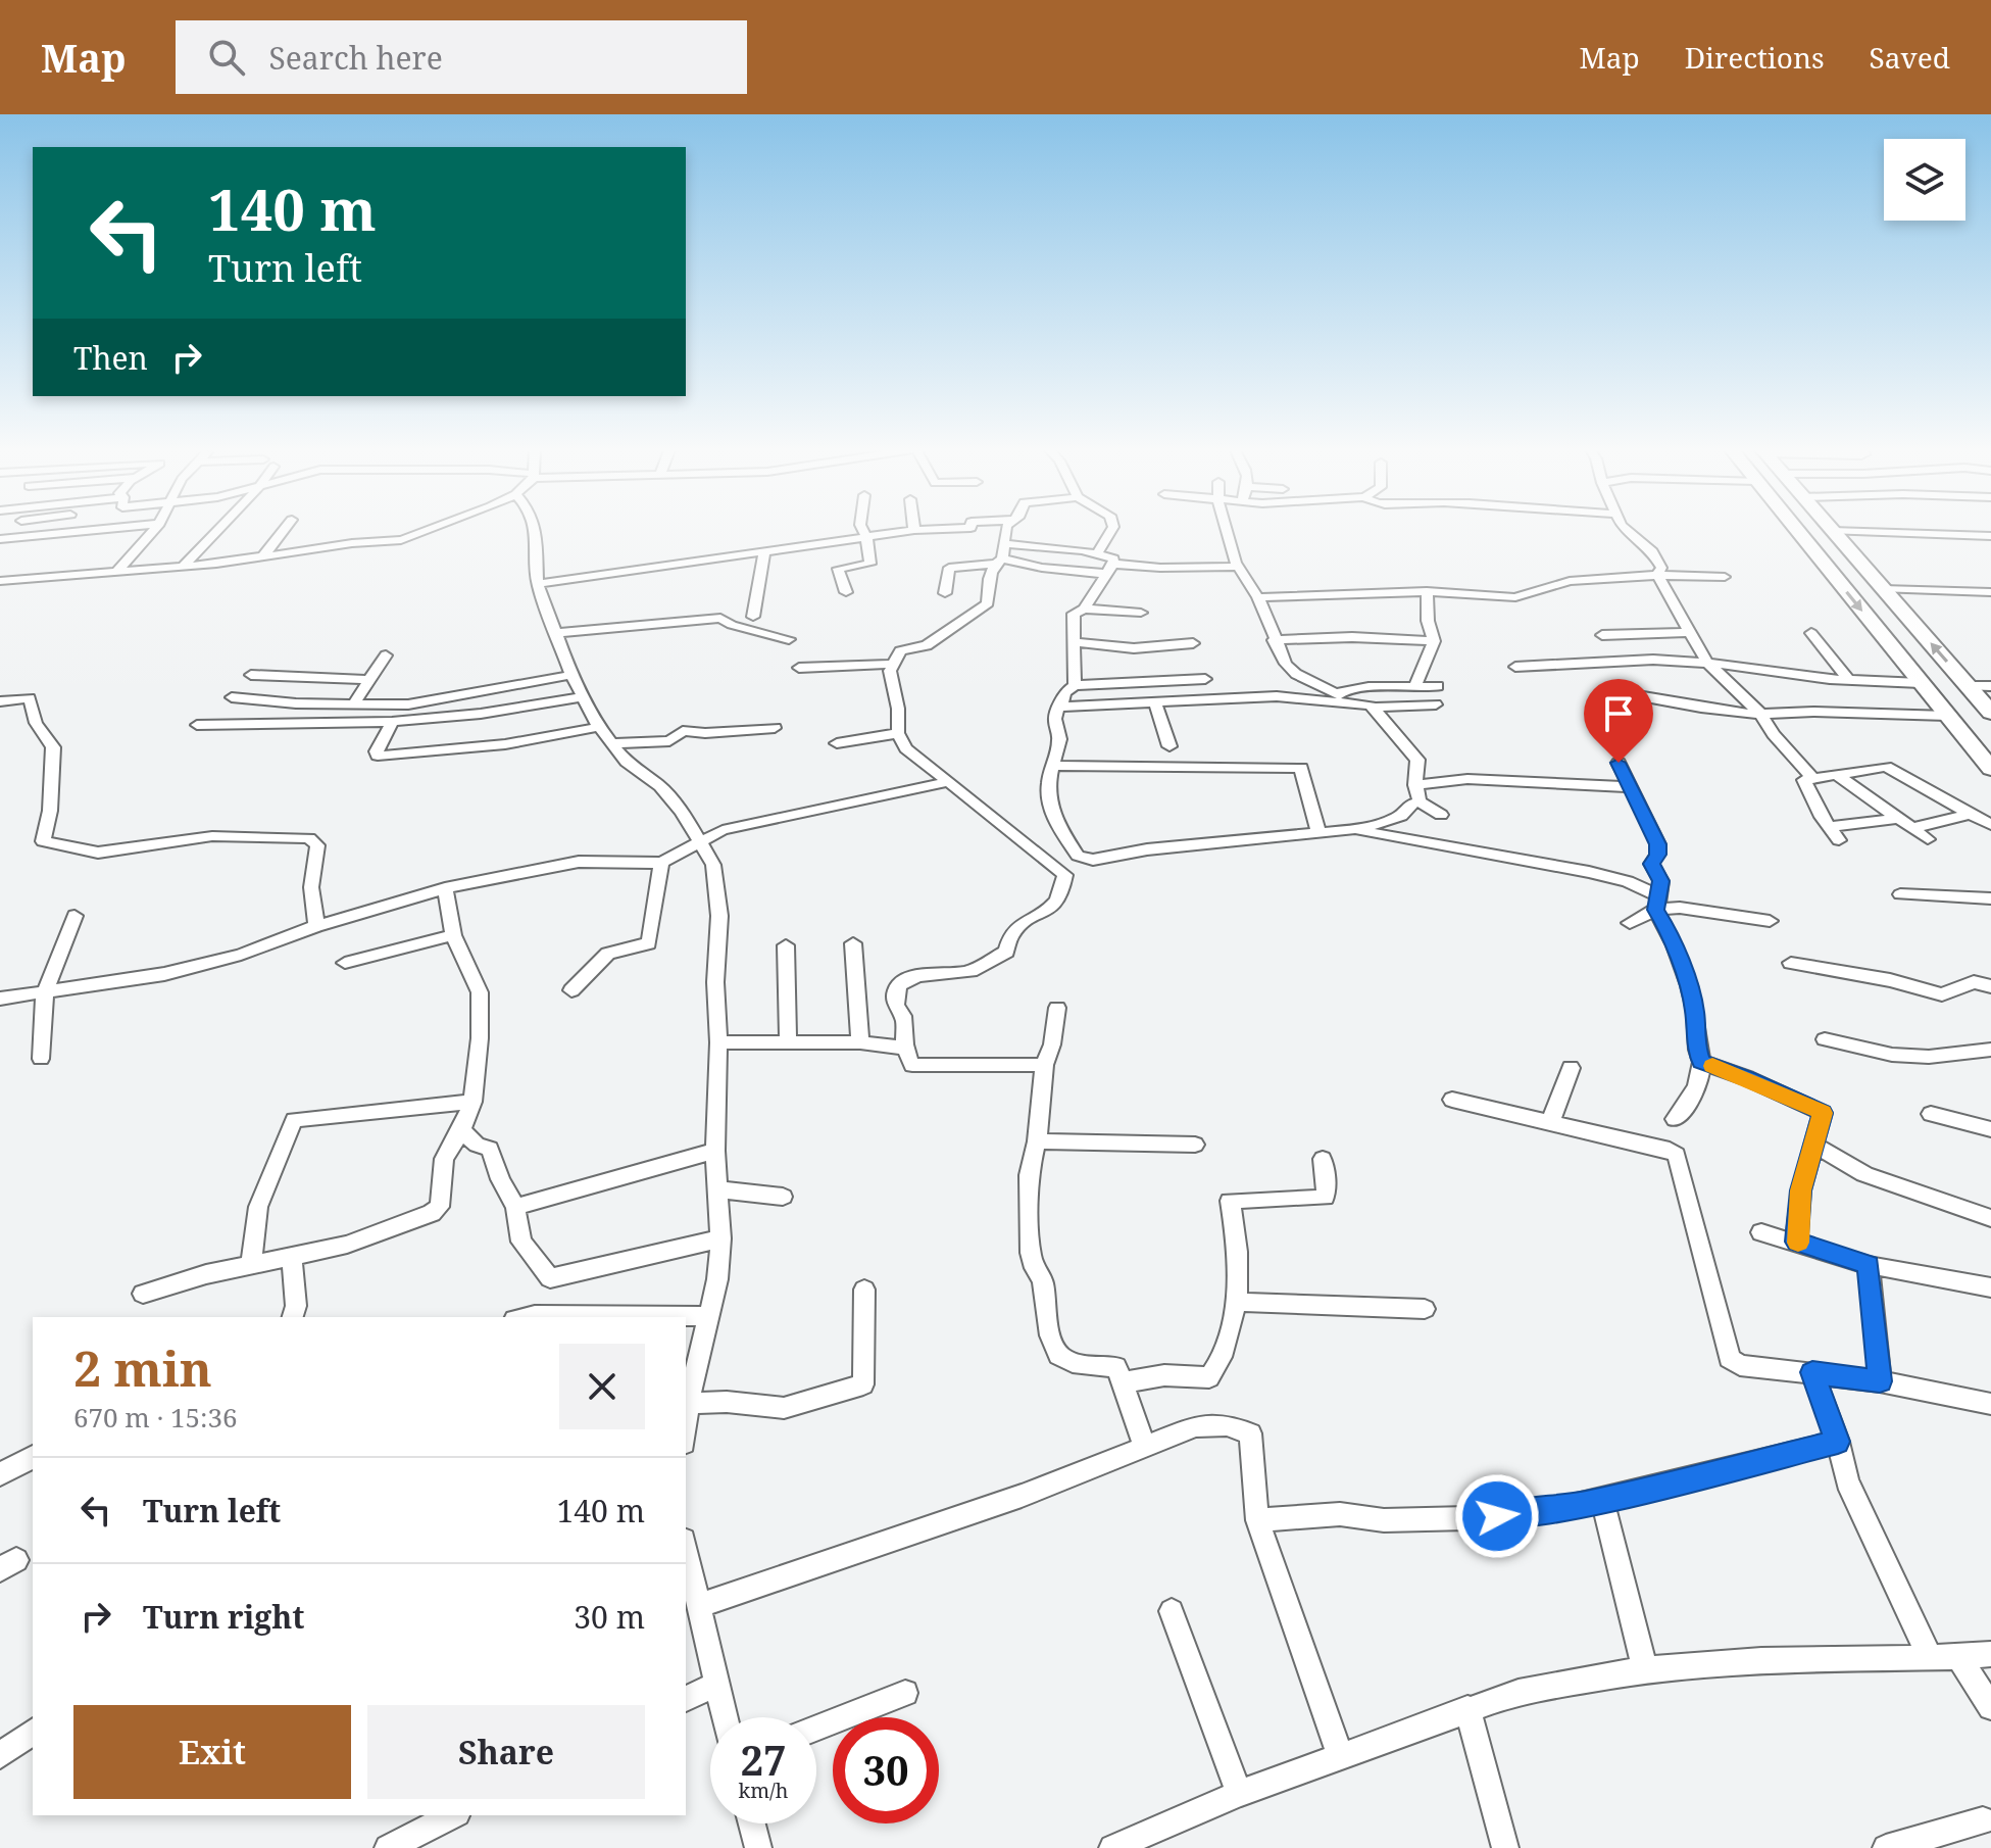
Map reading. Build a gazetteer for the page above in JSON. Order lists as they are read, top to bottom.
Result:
{
  "page": {
    "header": "Map",
    "search": "Search here",
    "nav": ["Map", "Directions", "Saved"],
    "turn": ["140 m", "Turn left"],
    "then": "Then",
    "heading": ["2 min", "670 m · 15:36"],
    "list": [
      {
        "name": "Turn left",
        "value": "140 m"
      },
      {
        "name": "Turn right",
        "value": "30 m"
      }
    ],
    "buttons": ["Exit", "Share"],
    "speed": "27 km/h",
    "limit": "30"
  }
}
